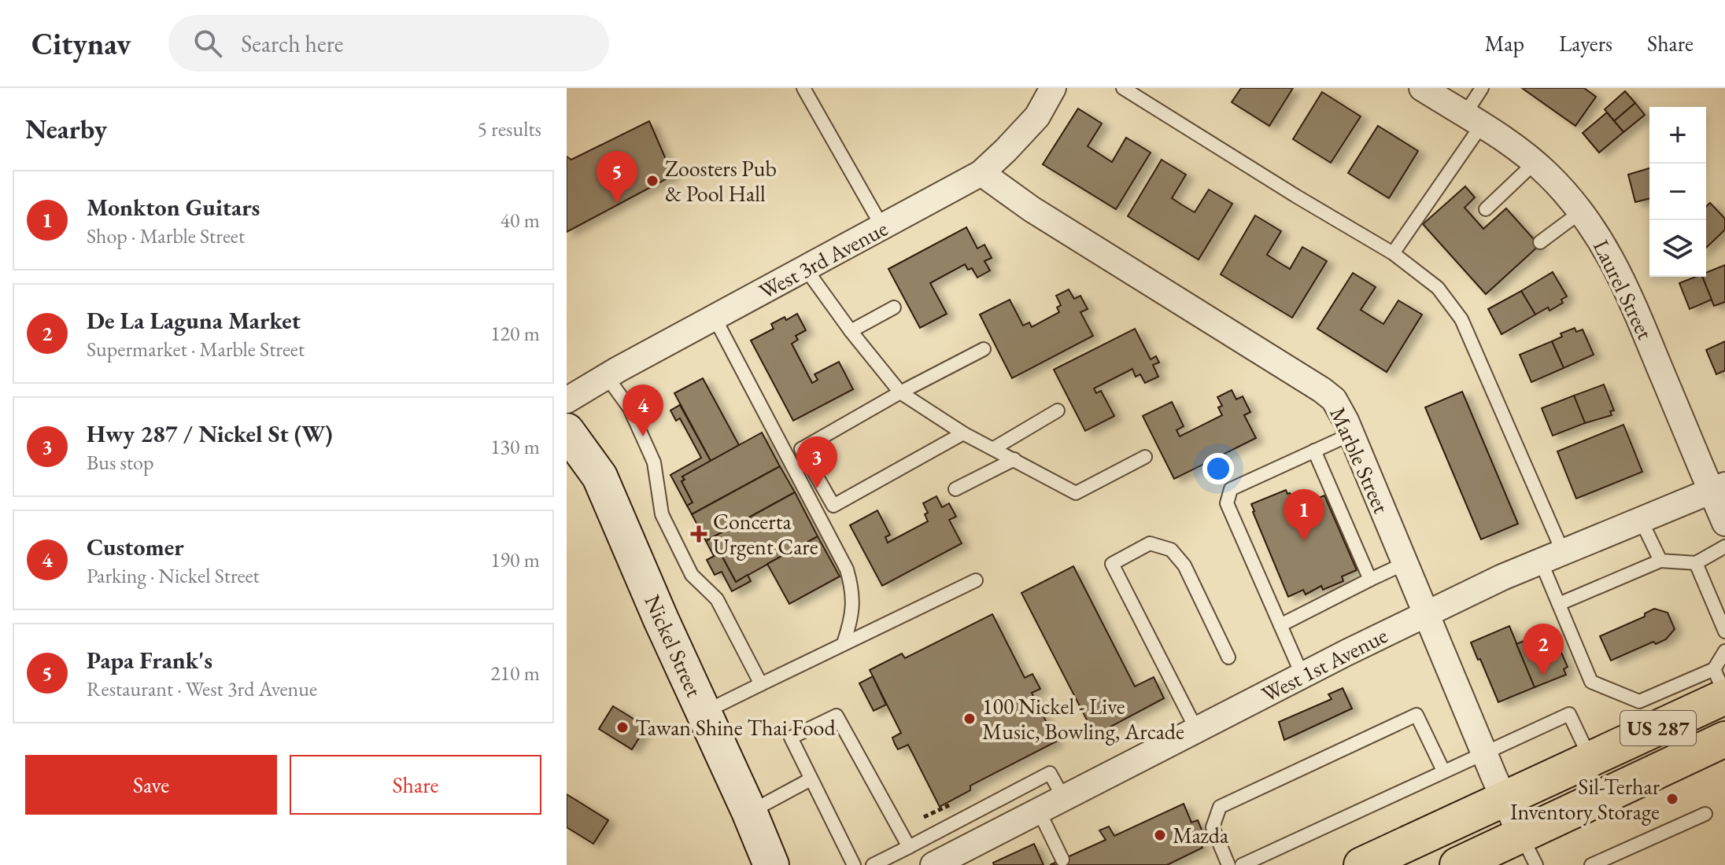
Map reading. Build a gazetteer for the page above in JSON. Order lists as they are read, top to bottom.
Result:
{
  "streets": {
    "main road": ["US 287"],
    "street": [
      "West 3rd Avenue",
      "Laurel Street",
      "Marble Street",
      "Nickel Street",
      "West 1st Avenue"
    ]
  },
  "crossings": [
    ["West 3rd Avenue", "Marble Street"],
    ["Laurel Street", "West 1st Avenue"],
    ["Marble Street", "West 1st Avenue"],
    ["Marble Street", "US 287"]
  ],
  "places": {
    "other": [
      "Zoosters Pub & Pool Hall",
      "100 Nickel - Live Music, Bowling, Arcade",
      "Tawan Shine Thai Food",
      "Sil-Terhar Inventory Storage",
      "Mazda"
    ],
    "health": ["Concerta Urgent Care"]
  },
  "page": {
    "header": "Citynav",
    "search": "Search here",
    "nav": ["Map", "Layers", "Share"],
    "heading": ["Nearby", "5 results"],
    "map_buttons": ["+", "−"],
    "pins": [
      "5",
      "4",
      "3",
      "1",
      "2"
    ],
    "list": [
      {
        "mark": "1",
        "name": "Monkton Guitars",
        "note": "Shop · Marble Street",
        "value": "40 m"
      },
      {
        "mark": "2",
        "name": "De La Laguna Market",
        "note": "Supermarket · Marble Street",
        "value": "120 m"
      },
      {
        "mark": "3",
        "name": "Hwy 287 / Nickel St (W)",
        "note": "Bus stop",
        "value": "130 m"
      },
      {
        "mark": "4",
        "name": "Customer",
        "note": "Parking · Nickel Street",
        "value": "190 m"
      },
      {
        "mark": "5",
        "name": "Papa Frank's",
        "note": "Restaurant · West 3rd Avenue",
        "value": "210 m"
      }
    ],
    "buttons": ["Save", "Share"]
  }
}
